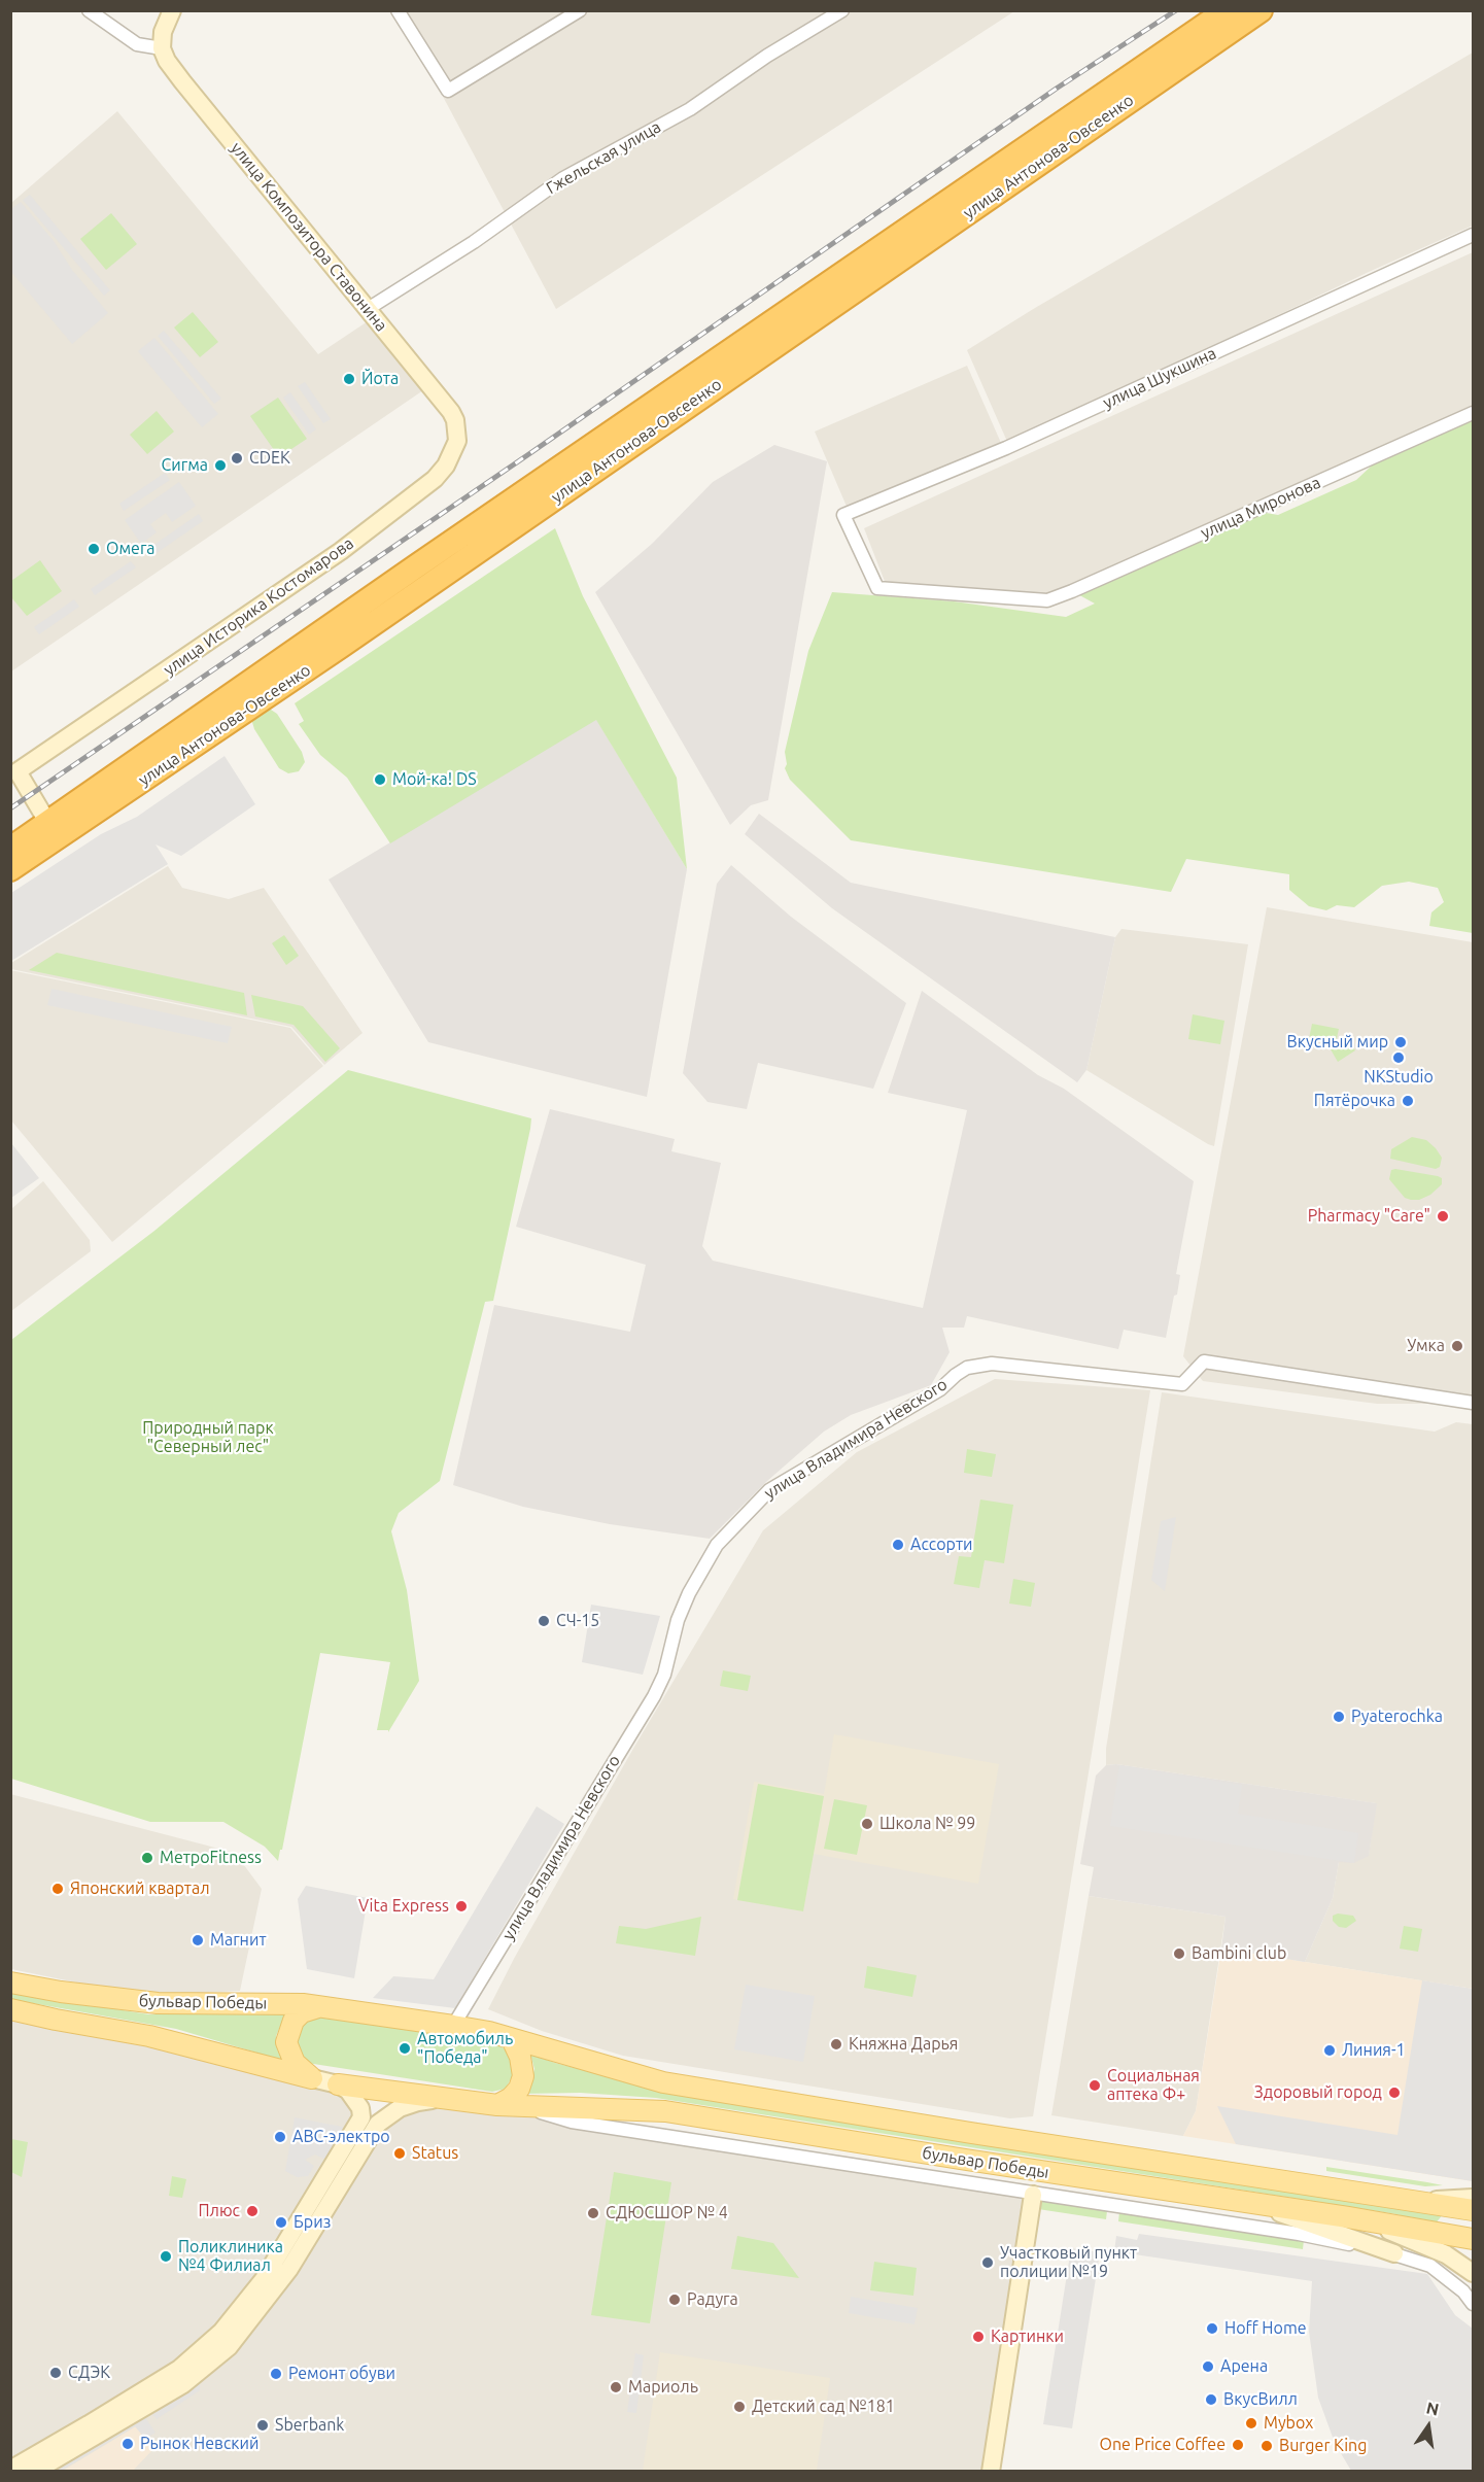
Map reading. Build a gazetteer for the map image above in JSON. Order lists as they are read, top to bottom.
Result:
{
  "streets": {
    "highway": ["улица Антонова-Овсеенко"],
    "main road": ["бульвар Победы"],
    "street": [
      "Гжельская улица",
      "улица Композитора Ставонина",
      "улица Шукшина",
      "улица Миронова",
      "улица Историка Костомарова",
      "улица Владимира Невского"
    ]
  },
  "crossings": [
    ["улица Антонова-Овсеенко", "улица Историка Костомарова"],
    ["Гжельская улица", "улица Композитора Ставонина"],
    ["улица Композитора Ставонина", "улица Историка Костомарова"],
    ["улица Шукшина", "улица Миронова"],
    ["улица Владимира Невского", "бульвар Победы"]
  ],
  "parks": ["Природный парк \"Северный лес\""],
  "places": [
    "Йота",
    "CDEK",
    "Сигма",
    "Омега",
    "Мой-ка! DS",
    "Вкусный мир",
    "NKStudio",
    "Пятёрочка",
    "Pharmacy \"Care\"",
    "Умка",
    "Ассорти",
    "СЧ-15",
    "Pyaterochka",
    "Школа № 99",
    "МетроFitness",
    "Японский квартал",
    "Vita Express",
    "Магнит",
    "Bambini club",
    "Княжна Дарья",
    "Автомобиль \"Победа\"",
    "Линия-1",
    "Социальная аптека Ф+",
    "Здоровый город",
    "АВС-электро",
    "Status",
    "Плюс",
    "СДЮСШОР № 4",
    "Бриз",
    "Поликлиника №4 Филиал",
    "Участковый пункт полиции №19",
    "Радуга",
    "Hoff Home",
    "Картинки",
    "Арена",
    "СДЭК",
    "Ремонт обуви",
    "Мариоль",
    "ВкусВилл",
    "Детский сад №181",
    "Mybox",
    "Sberbank",
    "Рынок Невский",
    "One Price Coffee",
    "Burger King"
  ],
  "north": "top"
}
